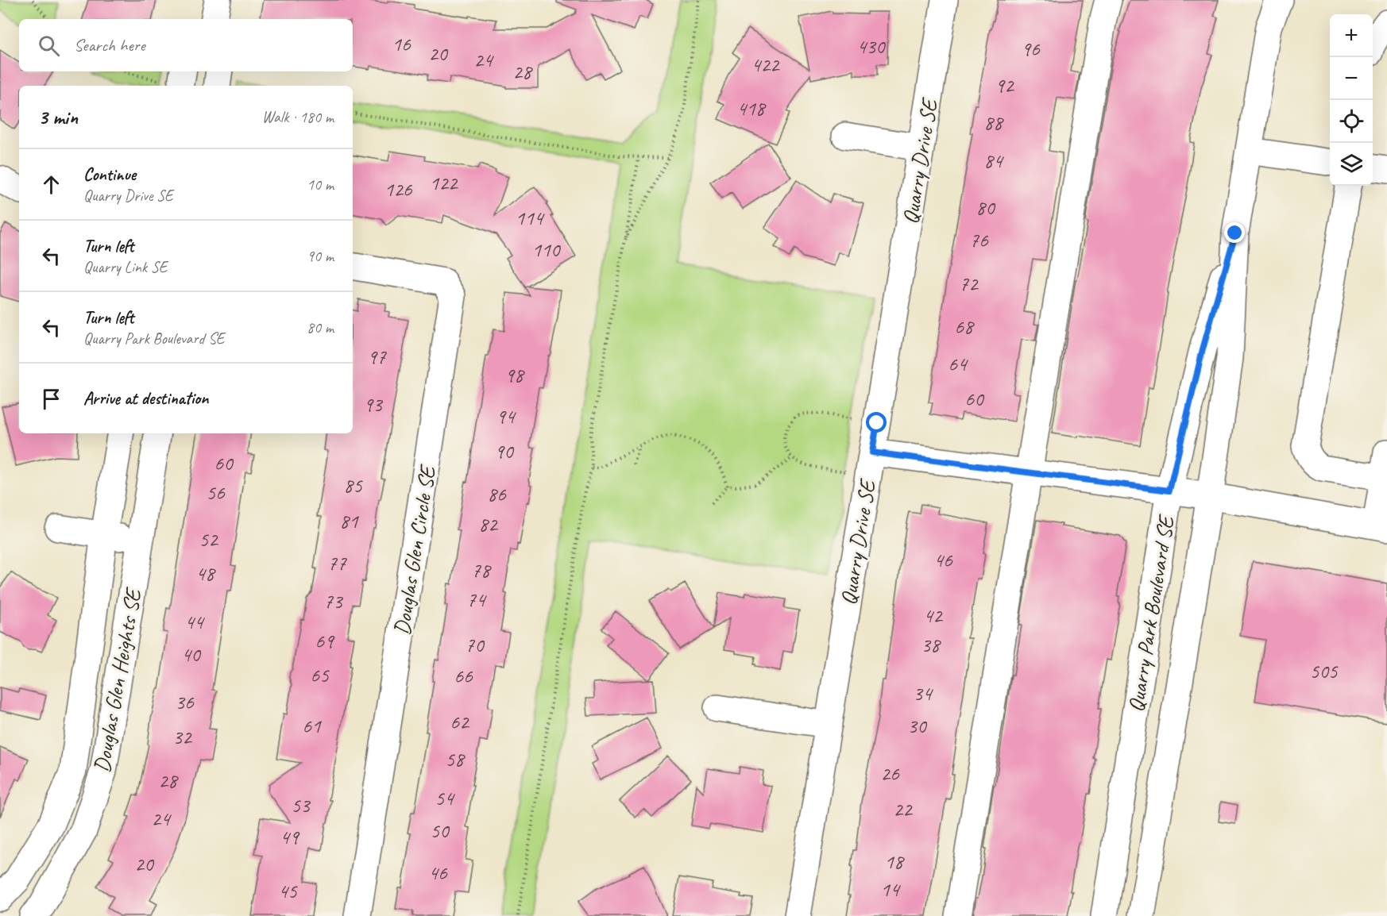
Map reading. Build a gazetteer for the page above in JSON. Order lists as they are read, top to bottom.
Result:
{
  "streets": {
    "street": [
      "Quarry Drive SE",
      "Douglas Glen Circle SE",
      "Quarry Park Boulevard SE",
      "Douglas Glen Heights SE"
    ]
  },
  "house_numbers": [
    "16",
    "430",
    "96",
    "20",
    "24",
    "422",
    "28",
    "92",
    "418",
    "88",
    "84",
    "122",
    "126",
    "80",
    "114",
    "76",
    "110",
    "72",
    "68",
    "97",
    "64",
    "98",
    "60",
    "93",
    "94",
    "90",
    "60",
    "85",
    "56",
    "86",
    "81",
    "82",
    "52",
    "46",
    "77",
    "78",
    "48",
    "74",
    "73",
    "42",
    "44",
    "69",
    "70",
    "38",
    "40",
    "505",
    "65",
    "66",
    "34",
    "36",
    "62",
    "61",
    "30",
    "32",
    "58",
    "26",
    "28",
    "54",
    "53",
    "22",
    "24",
    "50",
    "49",
    "18",
    "20",
    "46",
    "14",
    "45"
  ],
  "page": {
    "map_buttons": ["+", "−"],
    "search": "Search here",
    "heading": ["3 min", "Walk · 180 m"],
    "list": [
      ["Continue", "Quarry Drive SE", "10 m"],
      ["Turn left", "Quarry Link SE", "90 m"],
      ["Turn left", "Quarry Park Boulevard SE", "80 m"],
      "Arrive at destination"
    ]
  }
}
